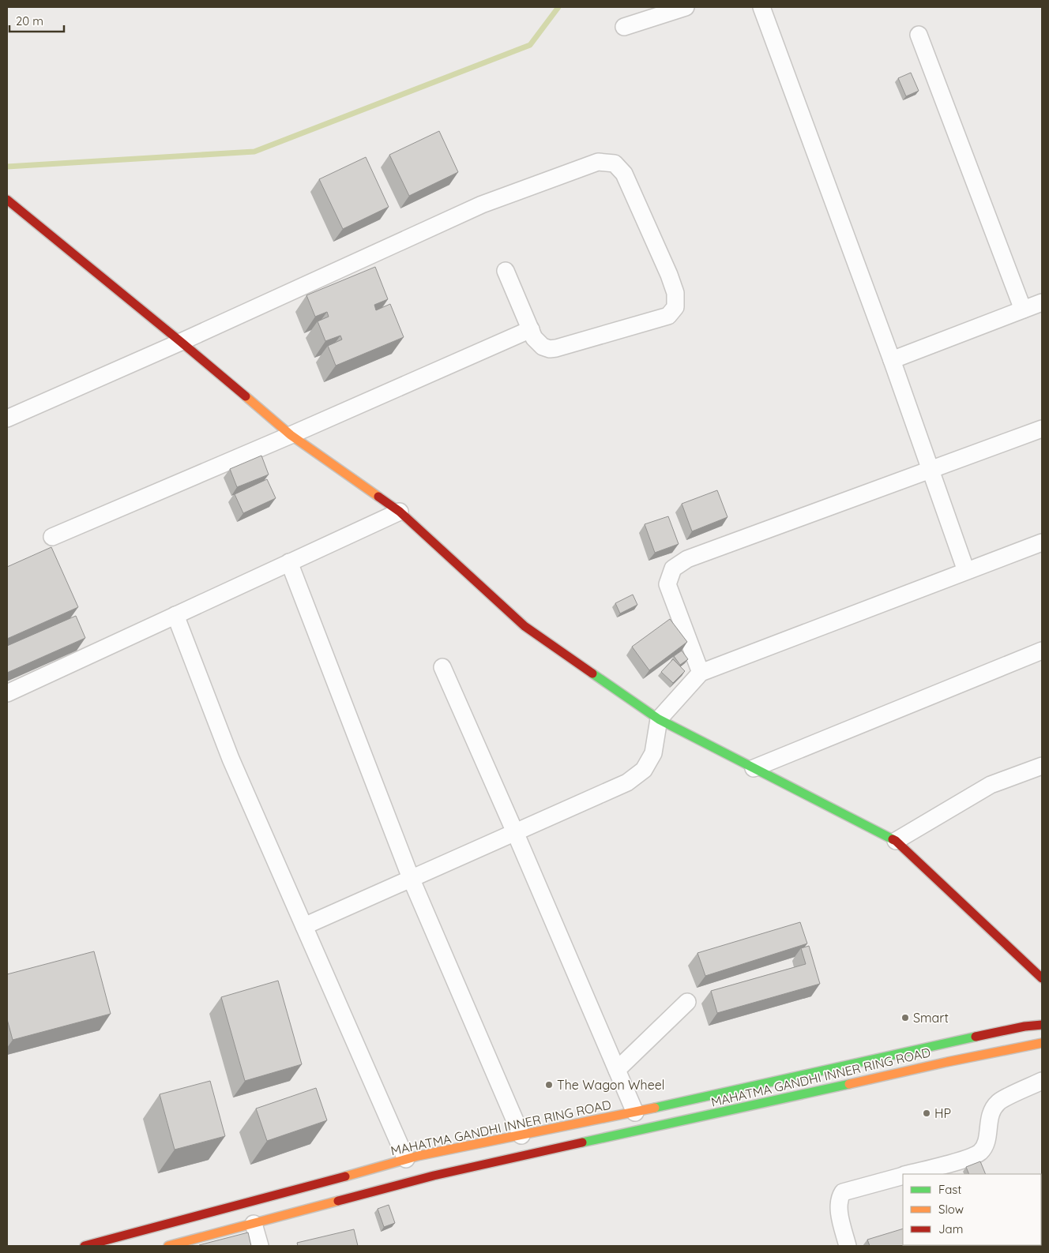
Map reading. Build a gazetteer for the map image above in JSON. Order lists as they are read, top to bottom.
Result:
{
  "streets": {
    "main road": ["MAHATMA GANDHI INNER RING ROAD"]
  },
  "places": ["Smart", "The Wagon Wheel", "HP"],
  "legend": ["Fast", "Slow", "Jam"],
  "scale_bar": "20 m"
}
